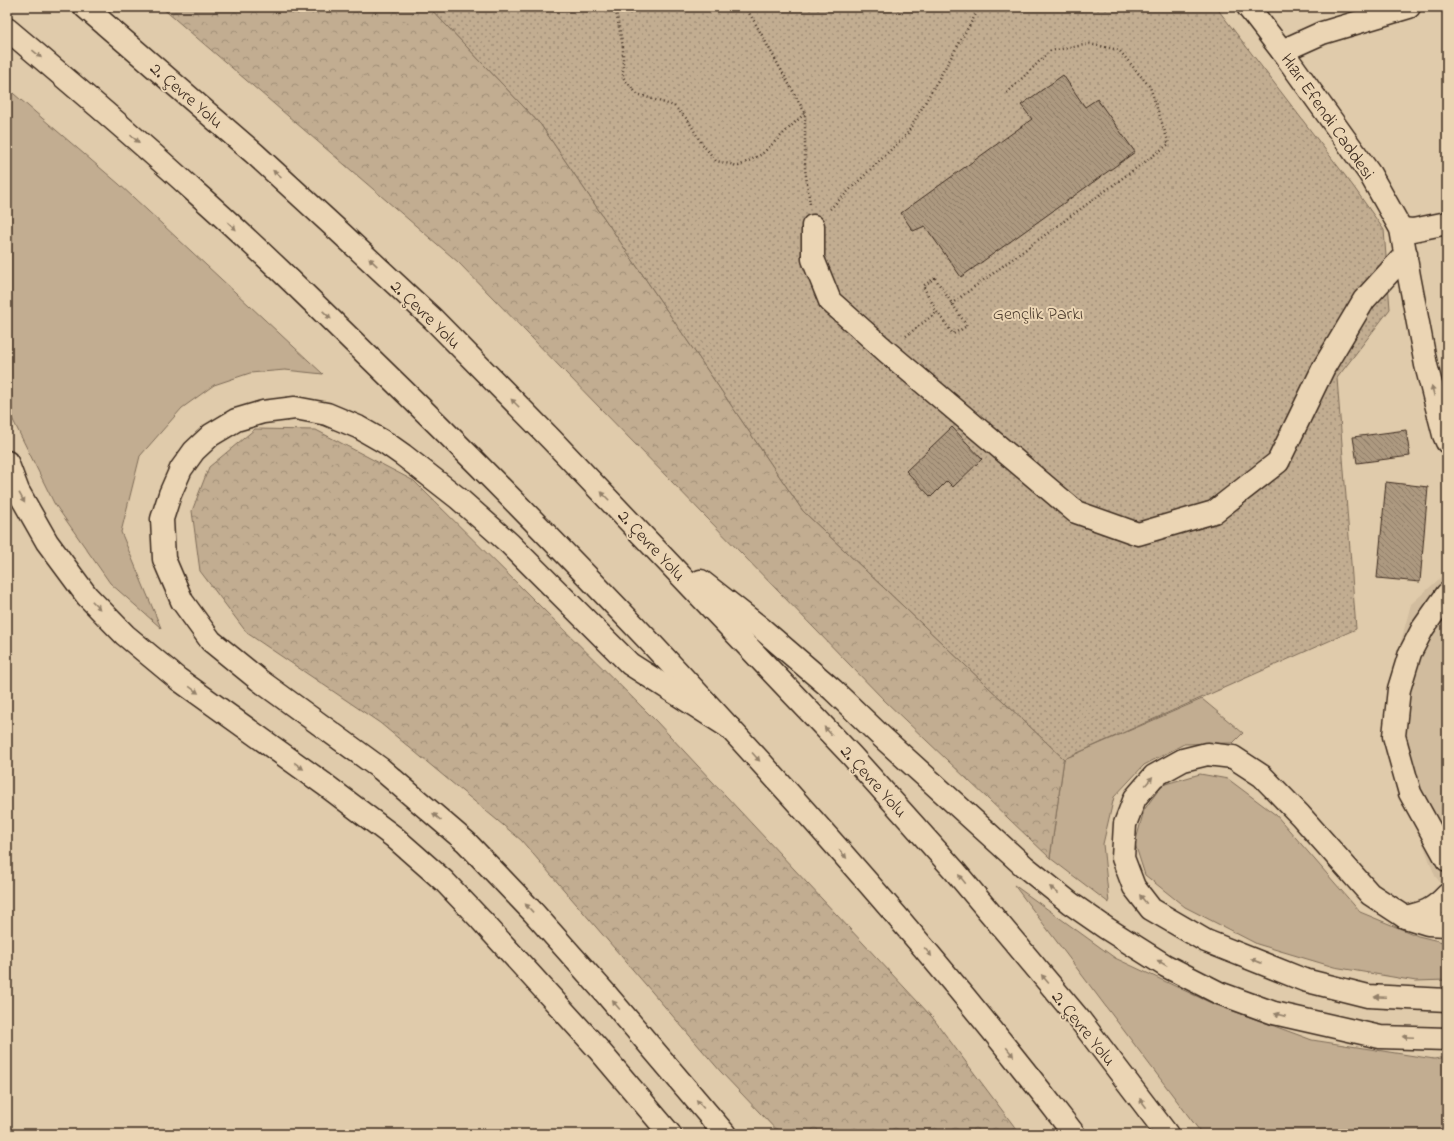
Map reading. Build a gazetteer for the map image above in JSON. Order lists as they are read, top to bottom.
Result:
{
  "streets": {
    "main road": ["2. Çevre Yolu", "Hızır Efendi Caddesi"]
  },
  "parks": ["Gençlik Parkı"]
}
